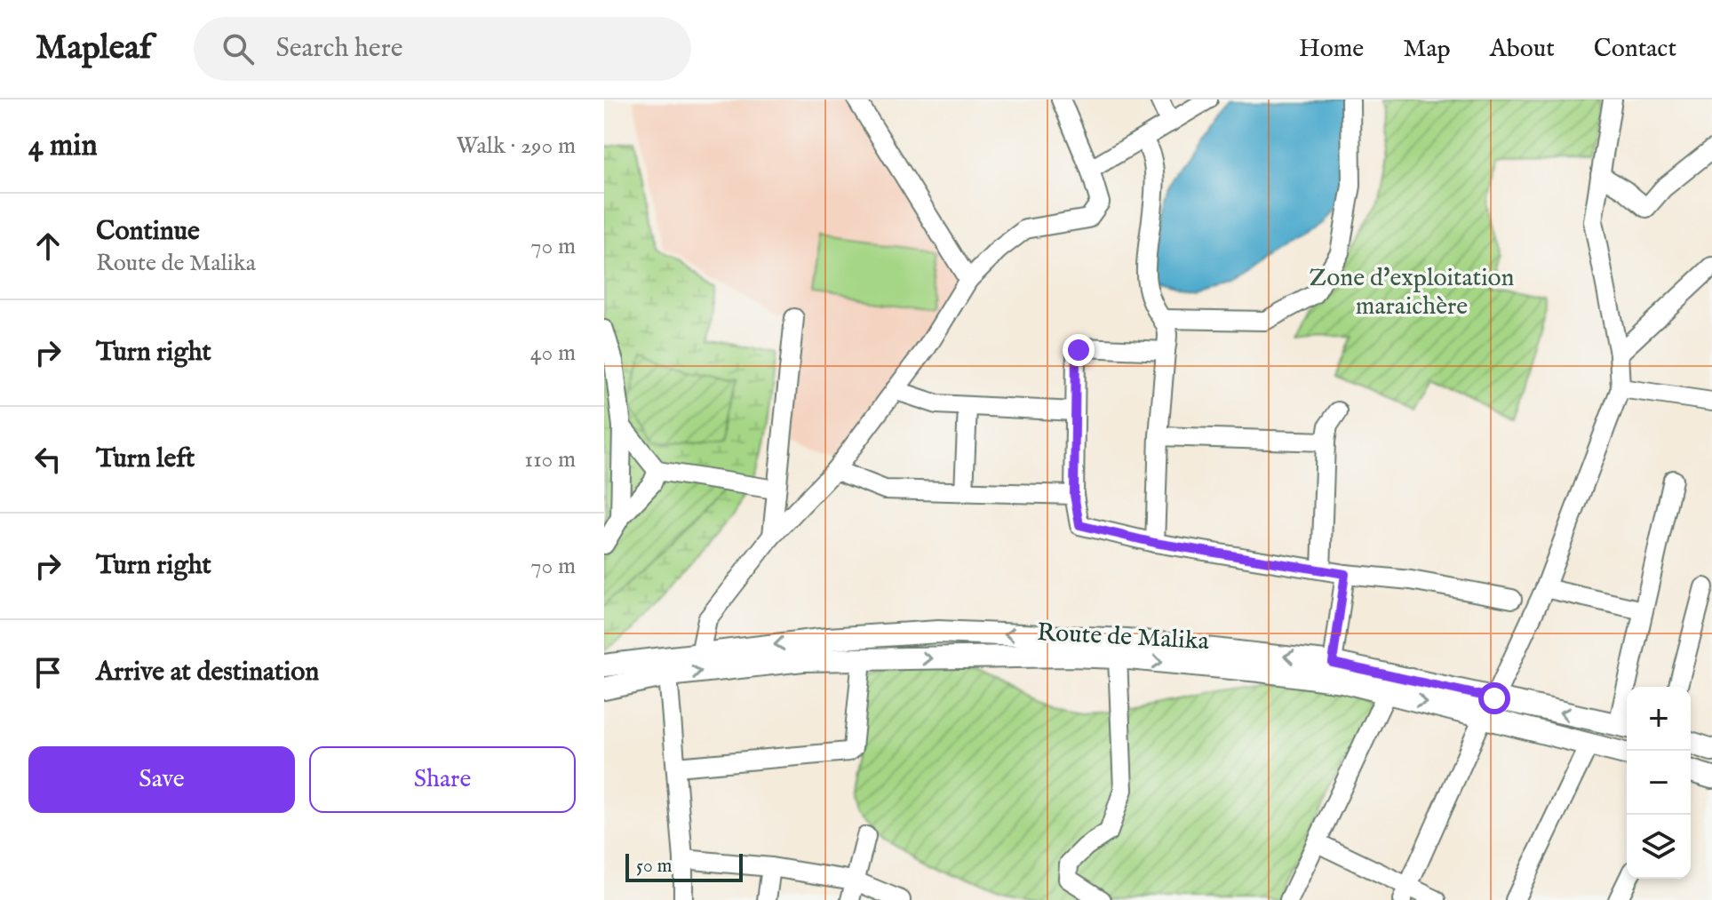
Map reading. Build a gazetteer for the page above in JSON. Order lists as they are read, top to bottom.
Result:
{
  "streets": {
    "main road": ["Route de Malika"]
  },
  "parks": ["Zone d'exploitation maraichère"],
  "scale_bar": "50 m",
  "page": {
    "header": "Mapleaf",
    "search": "Search here",
    "nav": [
      "Home",
      "Map",
      "About",
      "Contact"
    ],
    "heading": ["4 min", "Walk · 290 m"],
    "list": [
      ["Continue", "Route de Malika", "70 m"],
      ["Turn right", "40 m"],
      ["Turn left", "110 m"],
      ["Turn right", "70 m"],
      "Arrive at destination"
    ],
    "map_buttons": ["+", "−"],
    "buttons": ["Save", "Share"],
    "scale": "50 m"
  }
}
